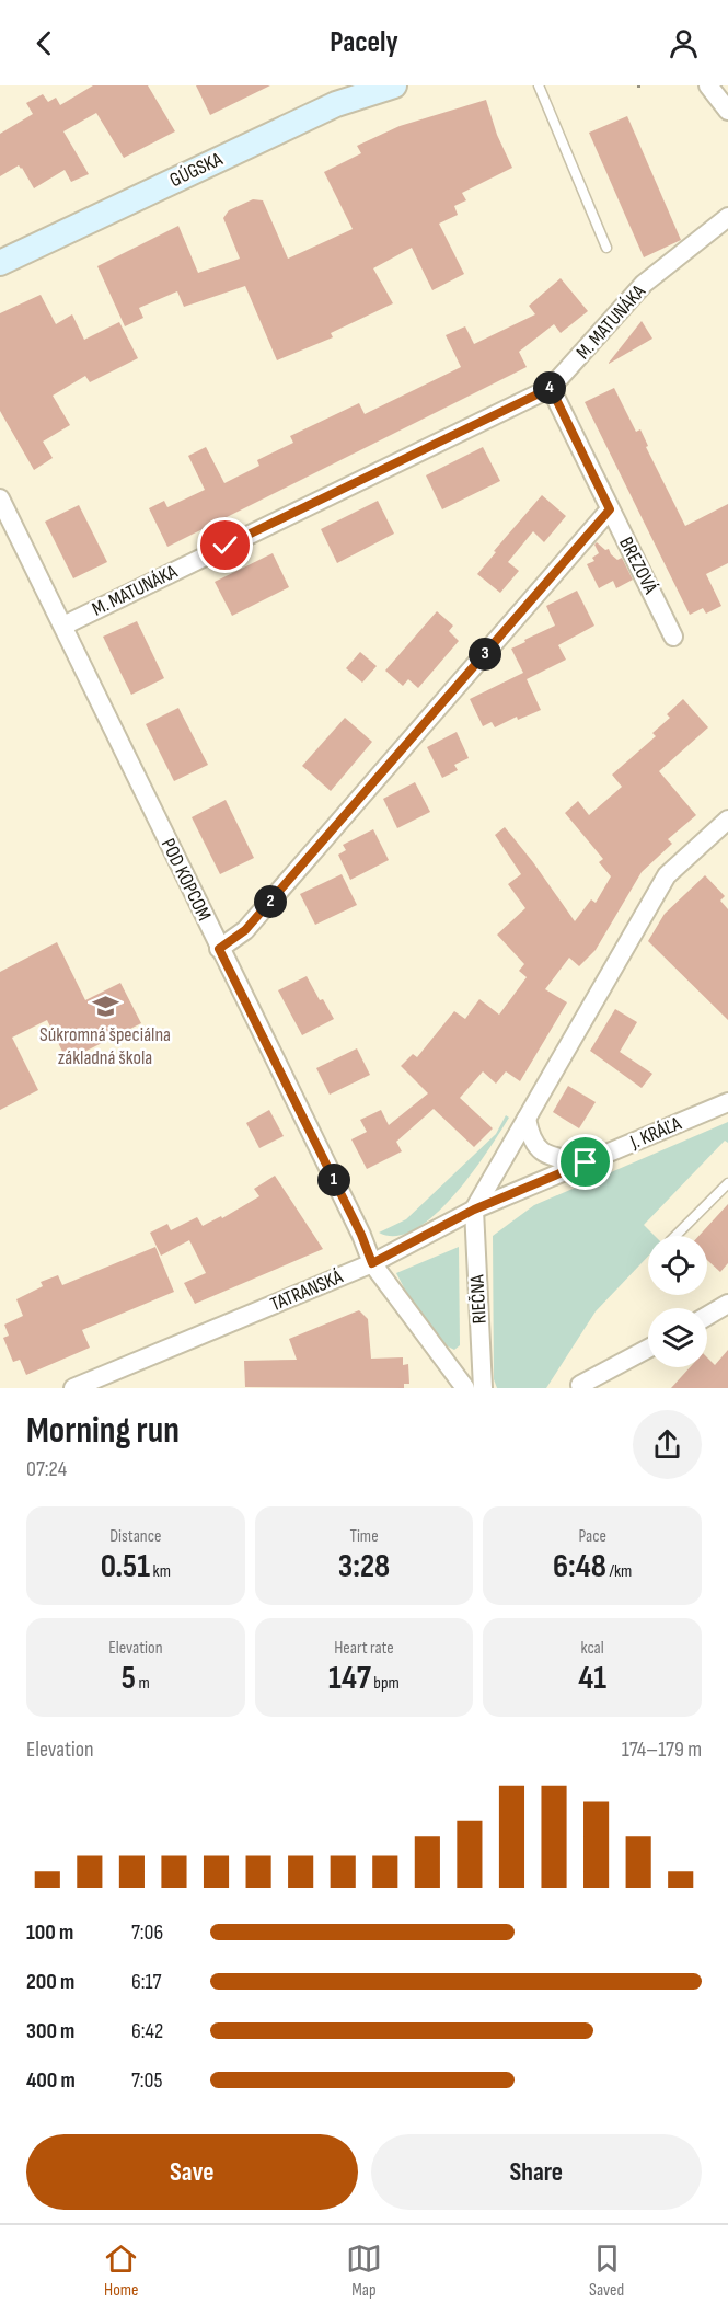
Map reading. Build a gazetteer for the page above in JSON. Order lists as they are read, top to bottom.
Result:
{
  "streets": {
    "main road": ["GÚGSKA"],
    "street": [
      "M. MATUNÁKA",
      "BREZOVÁ",
      "POD KOPCOM",
      "J. KRÁĽA",
      "TATRANSKÁ",
      "RIEČNA"
    ]
  },
  "crossings": [
    ["M. MATUNÁKA", "BREZOVÁ"],
    ["M. MATUNÁKA", "POD KOPCOM"],
    ["POD KOPCOM", "TATRANSKÁ"],
    ["J. KRÁĽA", "TATRANSKÁ"],
    ["J. KRÁĽA", "RIEČNA"],
    ["TATRANSKÁ", "RIEČNA"]
  ],
  "places": {
    "school or university": ["Súkromná špeciálna základná škola"]
  },
  "page": {
    "header": "Pacely",
    "pins": [
      "4",
      "3",
      "2",
      "1"
    ],
    "heading": ["Morning run", "07:24"],
    "stats": [
      ["Distance", "0.51 km"],
      ["Time", "3:28"],
      ["Pace", "6:48 /km"],
      ["Elevation", "5 m"],
      ["Heart rate", "147 bpm"],
      ["kcal", "41"]
    ],
    "chart": ["Elevation", "174–179 m"],
    "list": [
      {
        "name": "100 m",
        "note": "7:06"
      },
      {
        "name": "200 m",
        "note": "6:17"
      },
      {
        "name": "300 m",
        "note": "6:42"
      },
      {
        "name": "400 m",
        "note": "7:05"
      }
    ],
    "buttons": ["Save", "Share"],
    "tabs": ["Home", "Map", "Saved"]
  }
}
